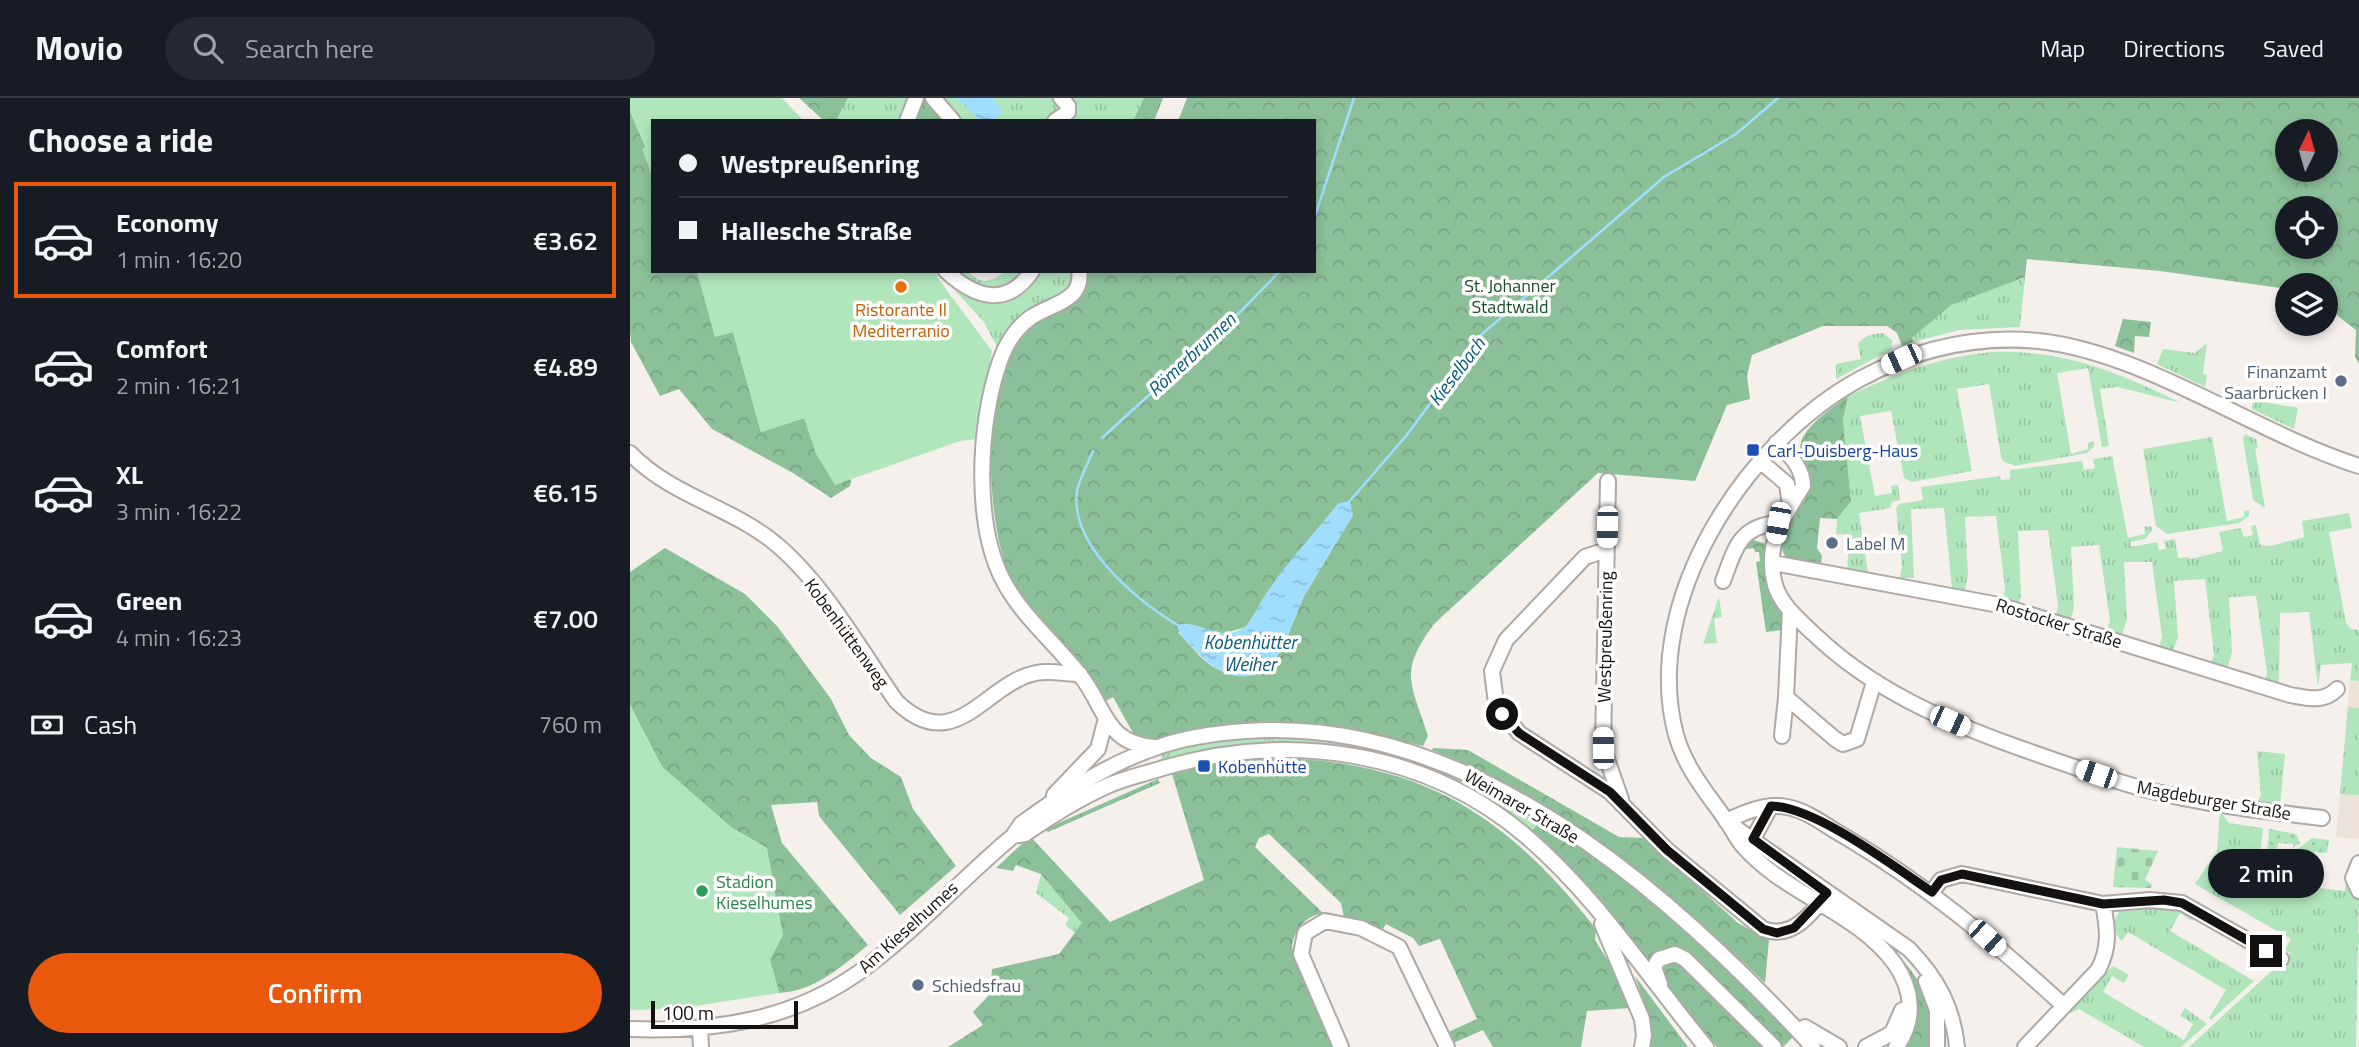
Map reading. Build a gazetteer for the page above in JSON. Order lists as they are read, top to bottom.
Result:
{
  "streets": {
    "street": [
      "Rostocker Straße",
      "Kobenhüttenweg",
      "Westpreußenring",
      "Magdeburger Straße",
      "Weimarer Straße",
      "Am Kieselhumes"
    ]
  },
  "crossings": [
    ["Rostocker Straße", "Magdeburger Straße"],
    ["Weimarer Straße", "Am Kieselhumes"]
  ],
  "water": ["Römerbrunnen", "Kieselbach", "Kobenhütter Weiher"],
  "parks": ["St. Johanner Stadtwald"],
  "places": {
    "other": [
      "Ristorante Il Mediterranio",
      "Finanzamt Saarbrücken I",
      "Label M",
      "Stadion Kieselhumes",
      "Schiedsfrau"
    ],
    "transit": ["Carl-Duisberg-Haus", "Kobenhütte"]
  },
  "scale_bar": "100 m",
  "north": "top",
  "page": {
    "header": "Movio",
    "search": "Search here",
    "nav": ["Map", "Directions", "Saved"],
    "heading": "Choose a ride",
    "banner": ["Westpreußenring", "Hallesche Straße"],
    "list": [
      {
        "name": "Economy",
        "note": "1 min · 16:20",
        "value": "€3.62"
      },
      {
        "name": "Comfort",
        "note": "2 min · 16:21",
        "value": "€4.89"
      },
      {
        "name": "XL",
        "note": "3 min · 16:22",
        "value": "€6.15"
      },
      {
        "name": "Green",
        "note": "4 min · 16:23",
        "value": "€7.00"
      }
    ],
    "pay": ["Cash", "760 m"],
    "bubble": "2 min",
    "buttons": "Confirm",
    "scale": "100 m"
  }
}
